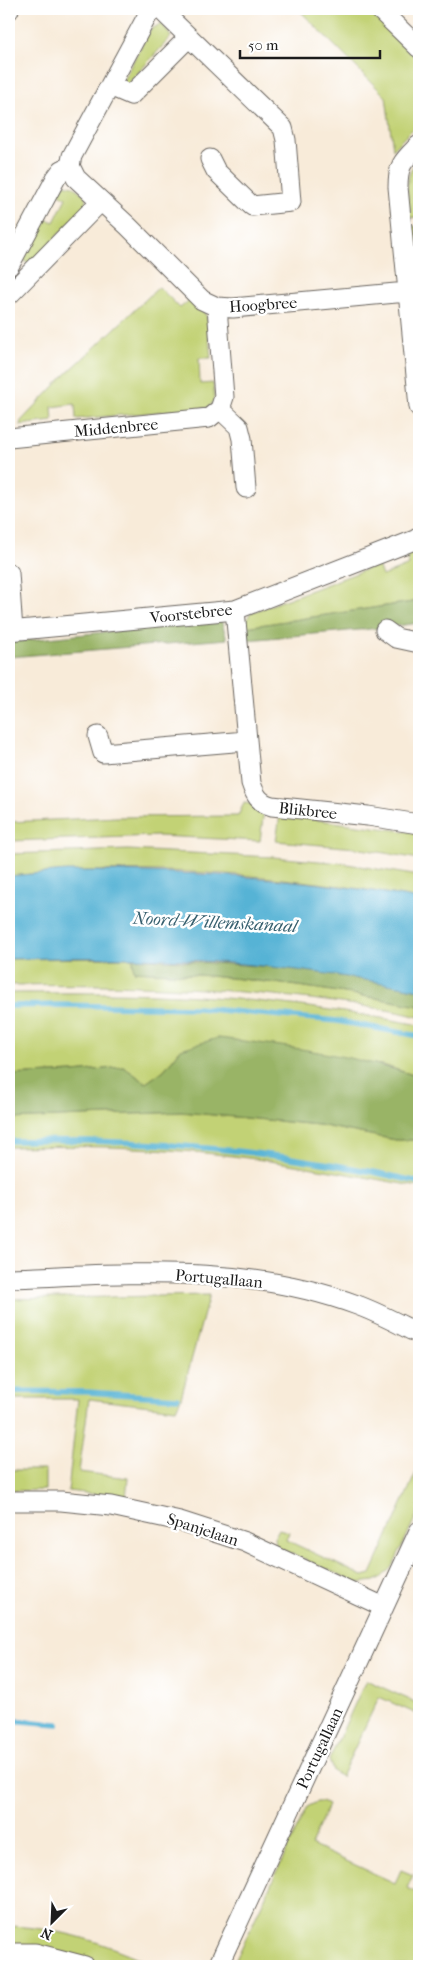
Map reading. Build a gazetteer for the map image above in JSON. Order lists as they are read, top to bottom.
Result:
{
  "streets": {
    "street": [
      "Hoogbree",
      "Middenbree",
      "Voorstebree",
      "Blikbree",
      "Portugallaan",
      "Spanjelaan"
    ]
  },
  "crossings": [
    ["Voorstebree", "Blikbree"],
    ["Portugallaan", "Spanjelaan"]
  ],
  "water": ["Noord-Willemskanaal"],
  "scale_bar": "50 m",
  "north": "bottom left"
}
